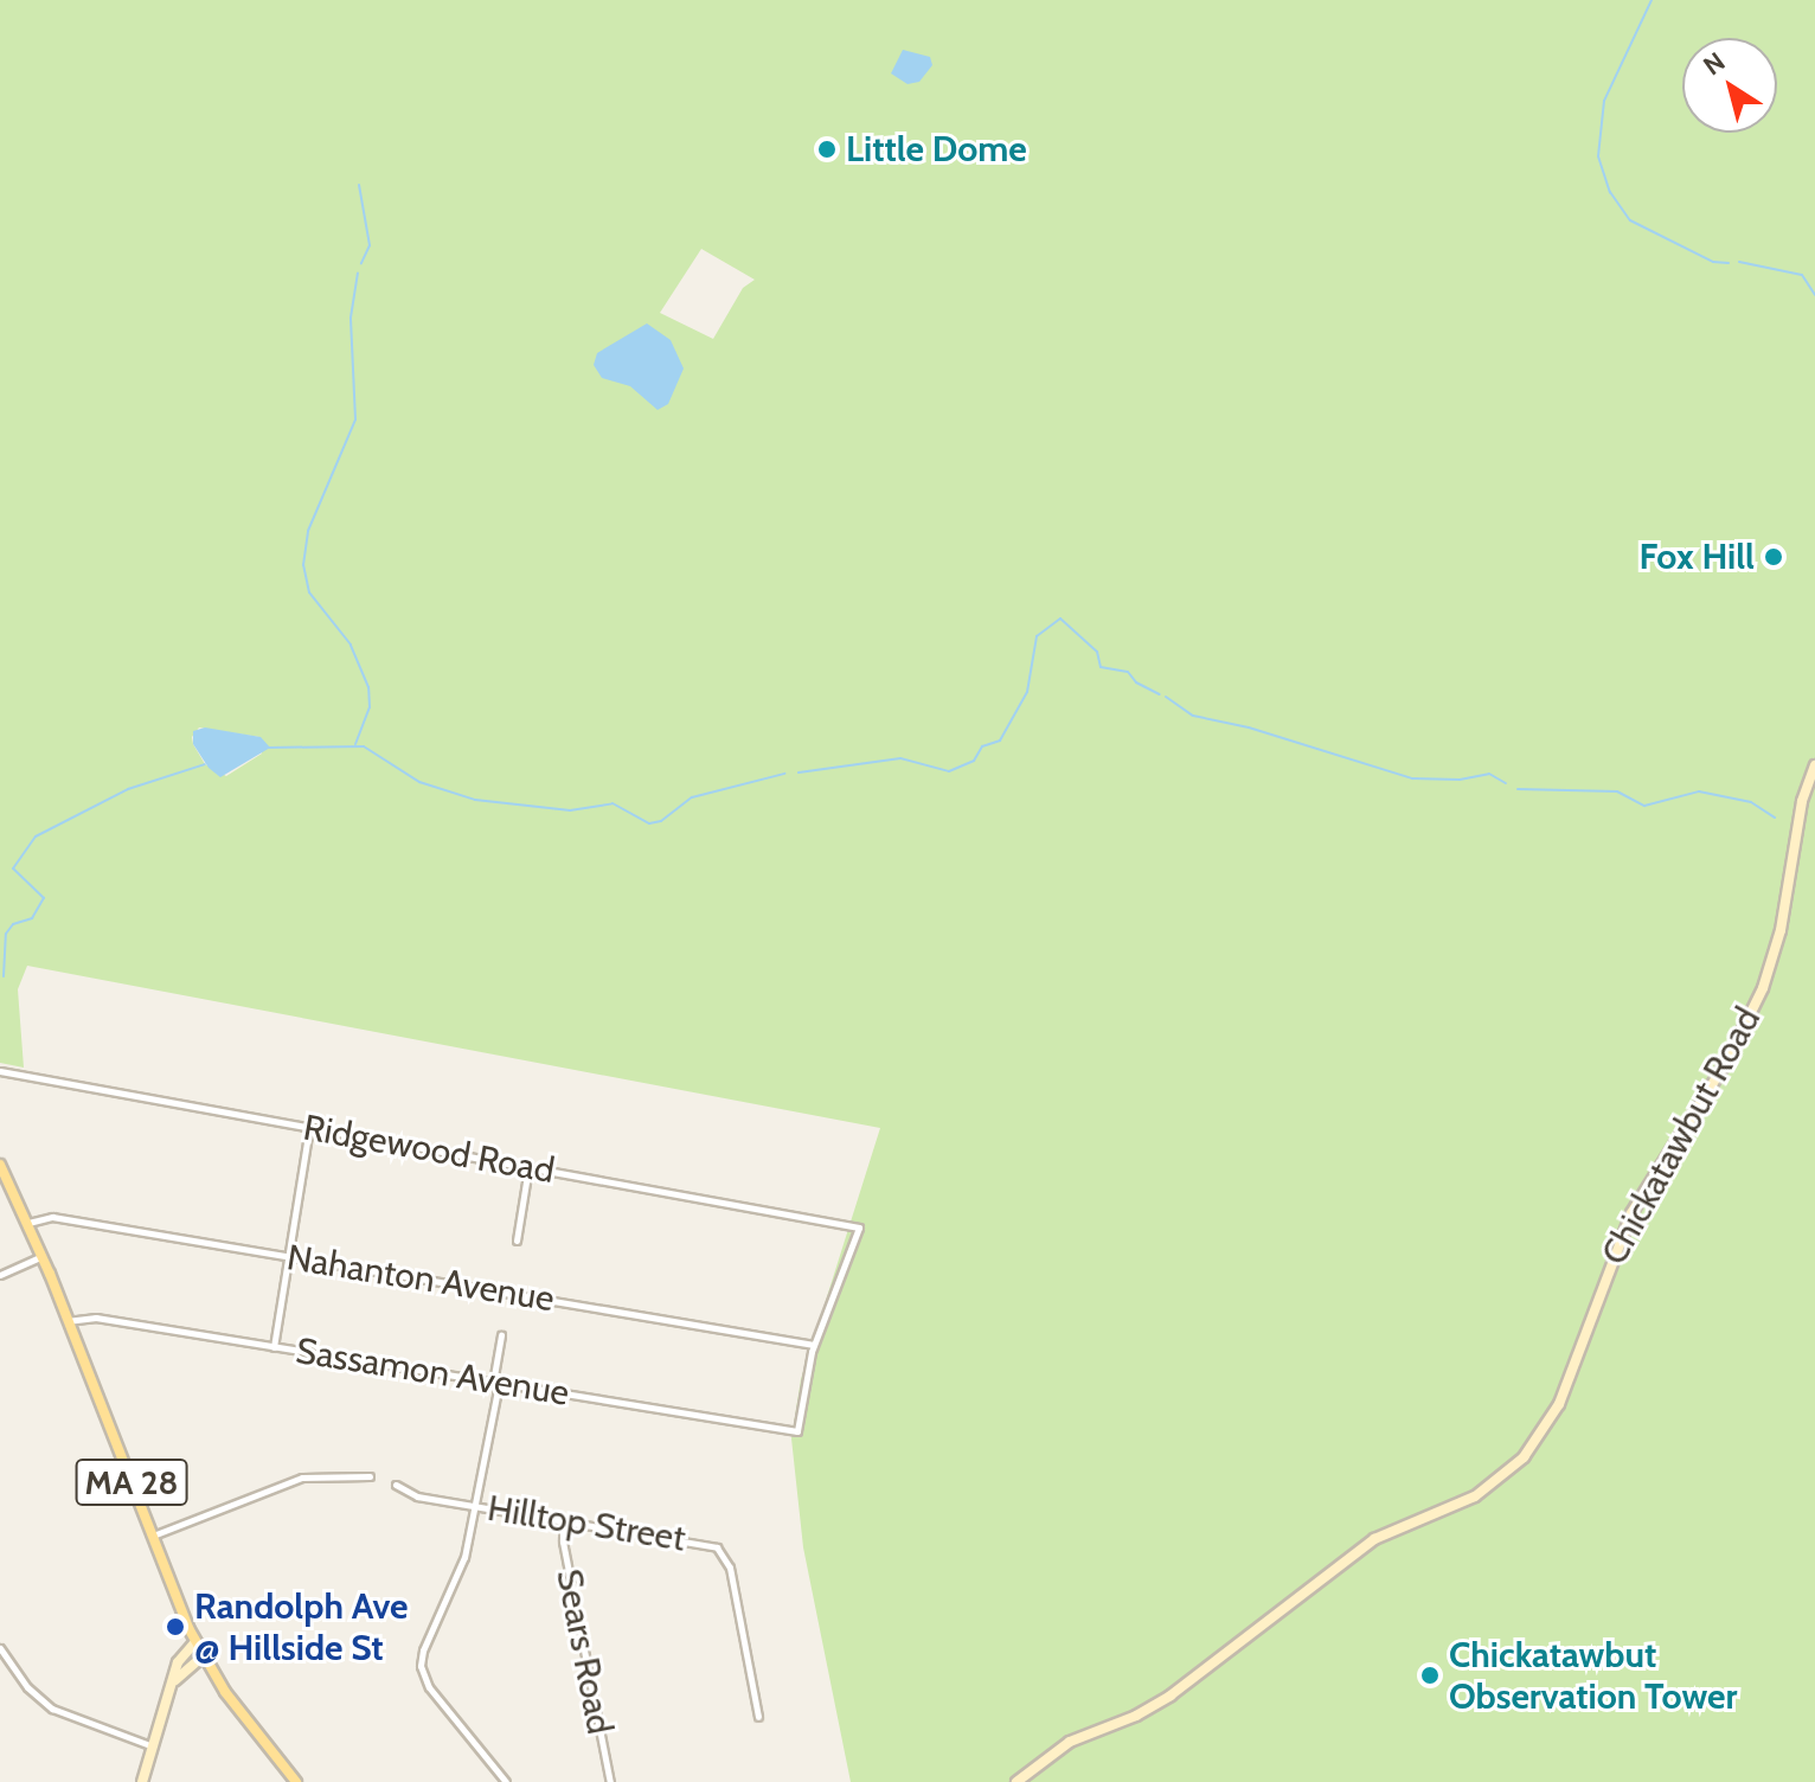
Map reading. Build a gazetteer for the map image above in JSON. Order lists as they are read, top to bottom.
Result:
{
  "streets": {
    "main road": ["Chickatawbut Road", "MA 28"],
    "street": [
      "Ridgewood Road",
      "Nahanton Avenue",
      "Sassamon Avenue",
      "Hilltop Street",
      "Sears Road"
    ]
  },
  "crossings": [
    ["Ridgewood Road", "Nahanton Avenue"],
    ["Ridgewood Road", "Sassamon Avenue"],
    ["Nahanton Avenue", "Sassamon Avenue"],
    ["Nahanton Avenue", "MA 28"],
    ["Sassamon Avenue", "MA 28"],
    ["Hilltop Street", "Sears Road"]
  ],
  "places": [
    "Little Dome",
    "Fox Hill",
    "Randolph Ave @ Hillside St",
    "Chickatawbut Observation Tower"
  ],
  "north": "top left"
}
